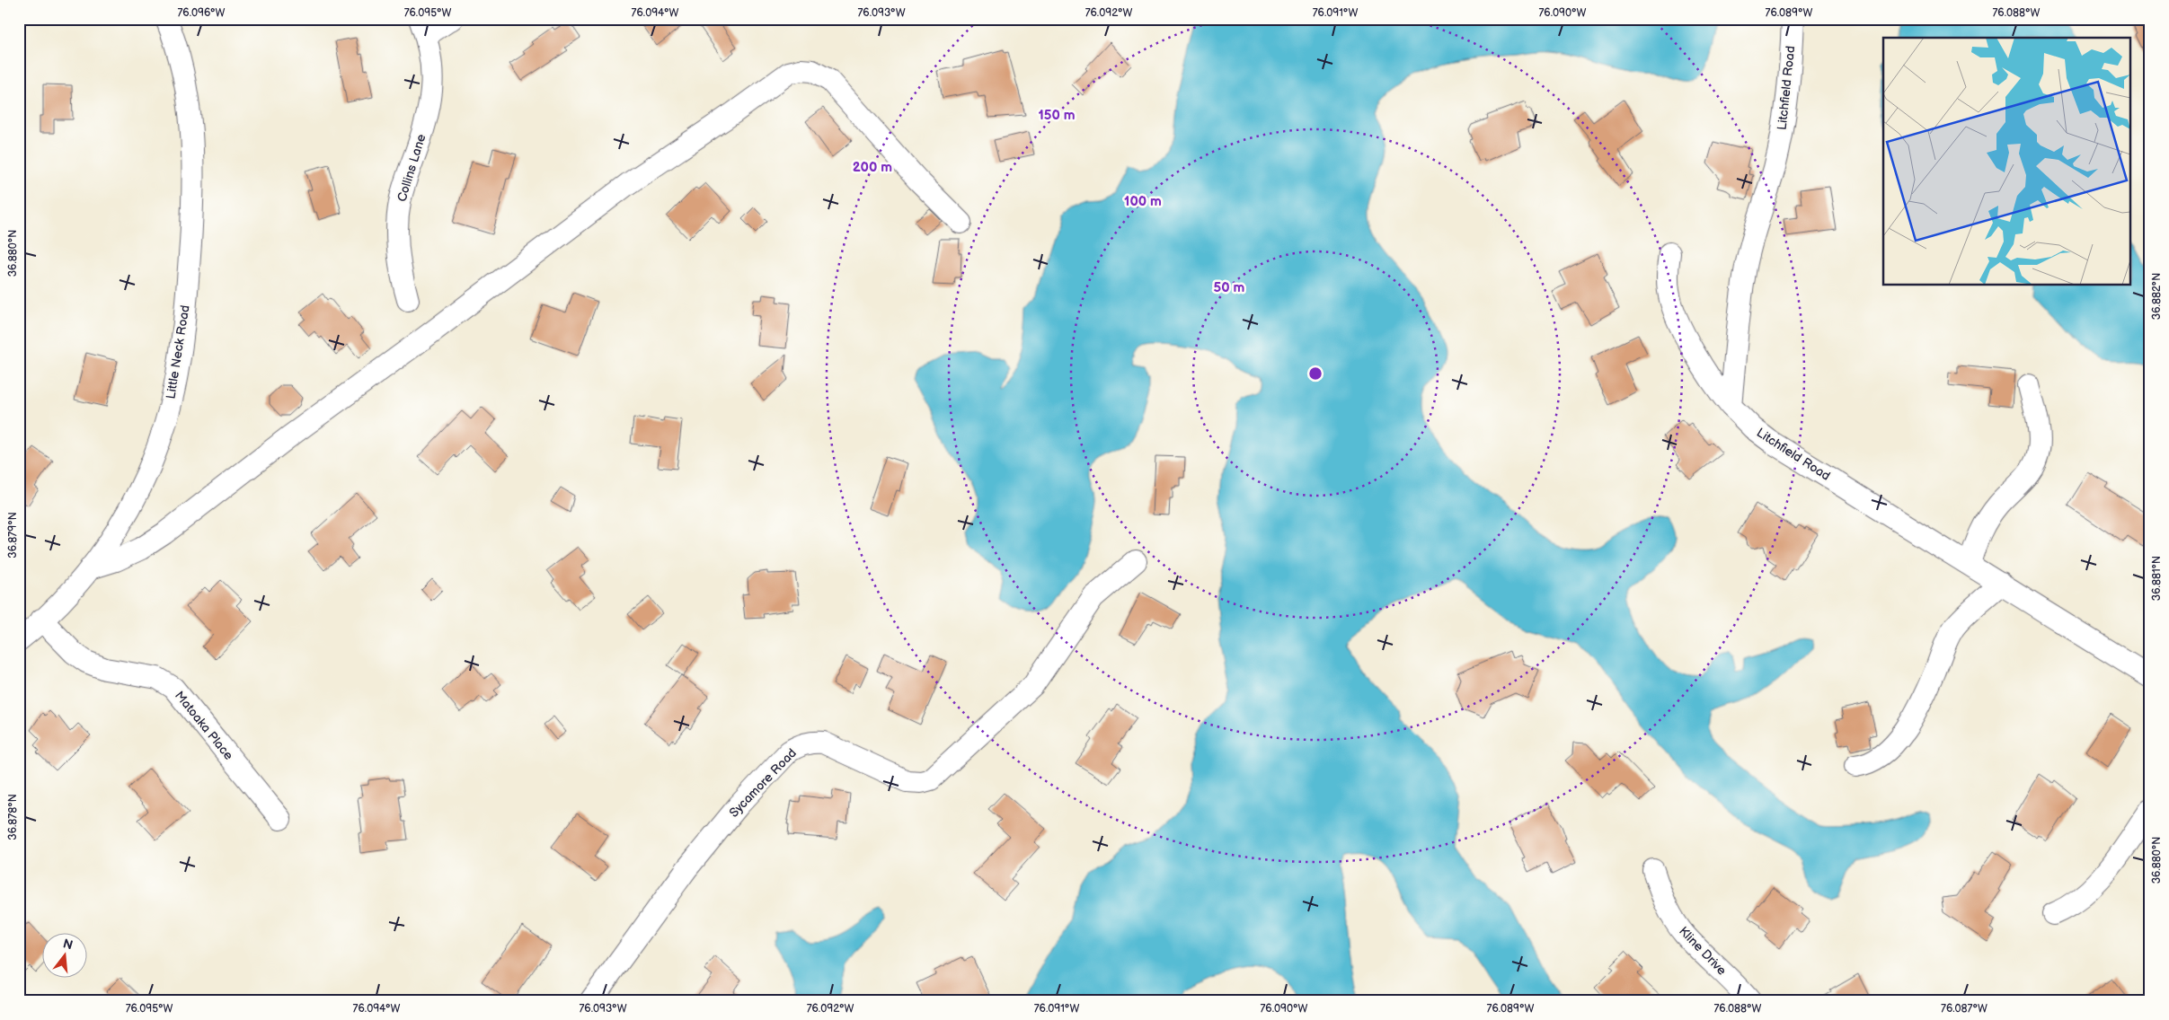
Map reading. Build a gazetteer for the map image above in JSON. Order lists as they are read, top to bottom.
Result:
{
  "streets": {
    "street": [
      "Litchfield Road",
      "Collins Lane",
      "Little Neck Road",
      "Matoaka Place",
      "Sycamore Road",
      "Kline Drive"
    ]
  },
  "crossings": [
    ["Little Neck Road", "Matoaka Place"]
  ],
  "north": "top",
  "coordinates": [
    "76.096°W",
    "76.095°W",
    "76.094°W",
    "76.093°W",
    "76.092°W",
    "76.091°W",
    "76.090°W",
    "76.089°W",
    "76.088°W",
    "36.880°N",
    "36.882°N",
    "36.879°N",
    "36.881°N",
    "36.878°N",
    "76.087°W"
  ],
  "rings": [
    "150 m",
    "200 m",
    "100 m",
    "50 m"
  ]
}
